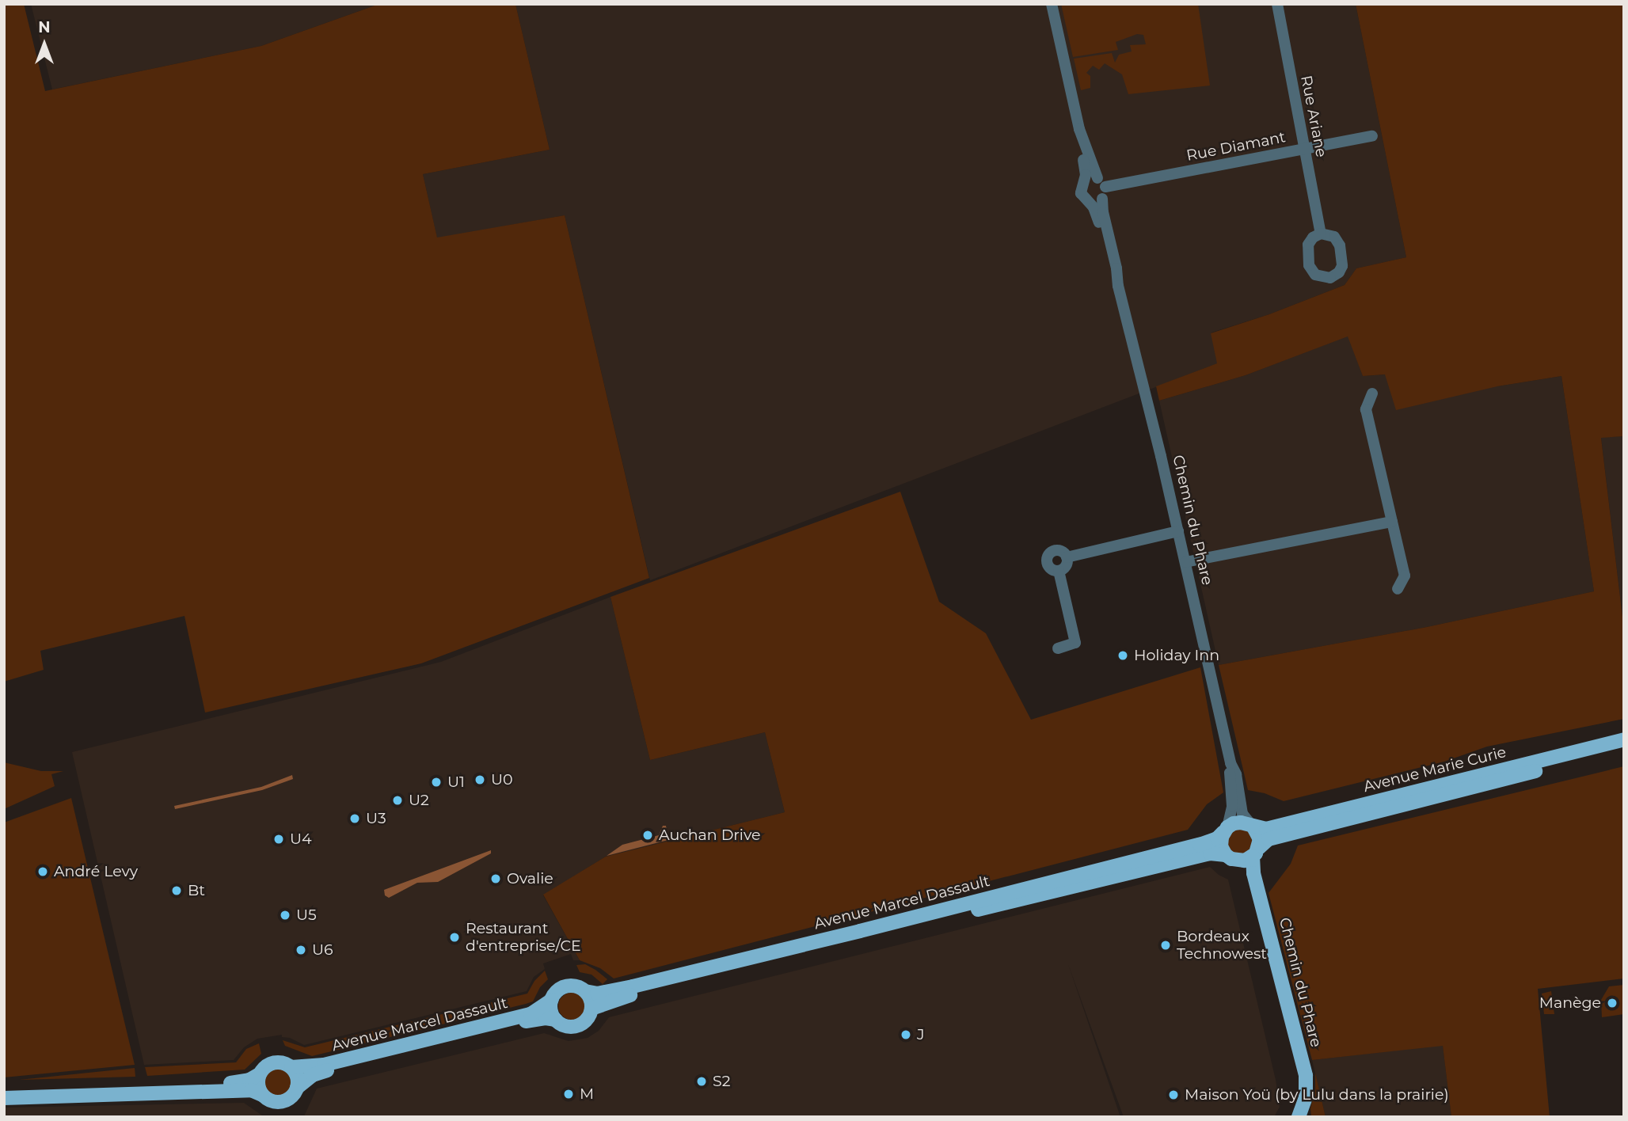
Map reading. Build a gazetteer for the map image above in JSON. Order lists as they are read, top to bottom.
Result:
{
  "streets": {
    "main road": ["Chemin du Phare", "Avenue Marie Curie", "Avenue Marcel Dassault"],
    "street": ["Rue Ariane", "Rue Diamant"]
  },
  "crossings": [
    ["Rue Ariane", "Rue Diamant"],
    ["Rue Diamant", "Chemin du Phare"],
    ["Chemin du Phare", "Avenue Marie Curie"],
    ["Chemin du Phare", "Avenue Marcel Dassault"],
    ["Avenue Marie Curie", "Avenue Marcel Dassault"]
  ],
  "places": [
    "Holiday Inn",
    "U0",
    "U1",
    "U2",
    "U3",
    "Auchan Drive",
    "U4",
    "André Levy",
    "Ovalie",
    "Bt",
    "U5",
    "Restaurant d'entreprise/CE",
    "Bordeaux Technowest",
    "U6",
    "Manège",
    "J",
    "S2",
    "M",
    "Maison Yoü (by Lulu dans la prairie)"
  ],
  "north": "top"
}
